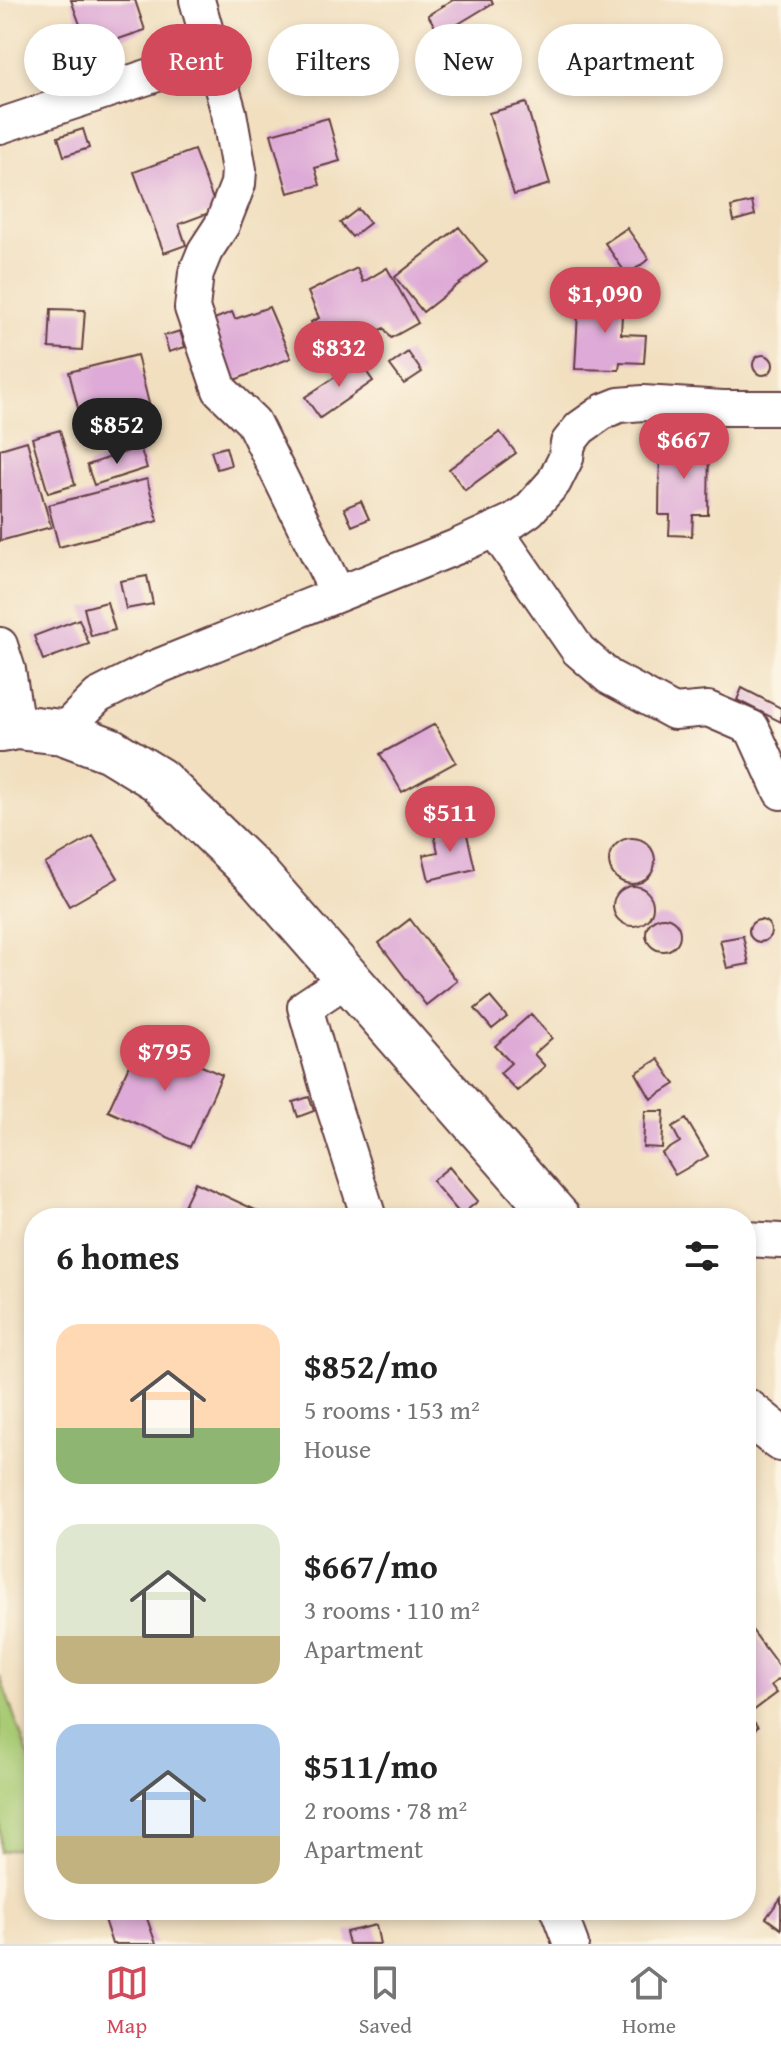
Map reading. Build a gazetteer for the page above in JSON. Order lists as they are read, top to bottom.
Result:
{
  "page": {
    "chip": [
      "Buy",
      "Rent",
      "Filters",
      "New",
      "Apartment"
    ],
    "price": [
      "$1,090",
      "$832",
      "$852",
      "$667",
      "$511",
      "$795"
    ],
    "heading": "6 homes",
    "list": [
      {
        "name": "$852/mo",
        "note": "5 rooms · 153 m² · House"
      },
      {
        "name": "$667/mo",
        "note": "3 rooms · 110 m² · Apartment"
      },
      {
        "name": "$511/mo",
        "note": "2 rooms · 78 m² · Apartment"
      }
    ],
    "tabs": ["Map", "Saved", "Home"]
  }
}
